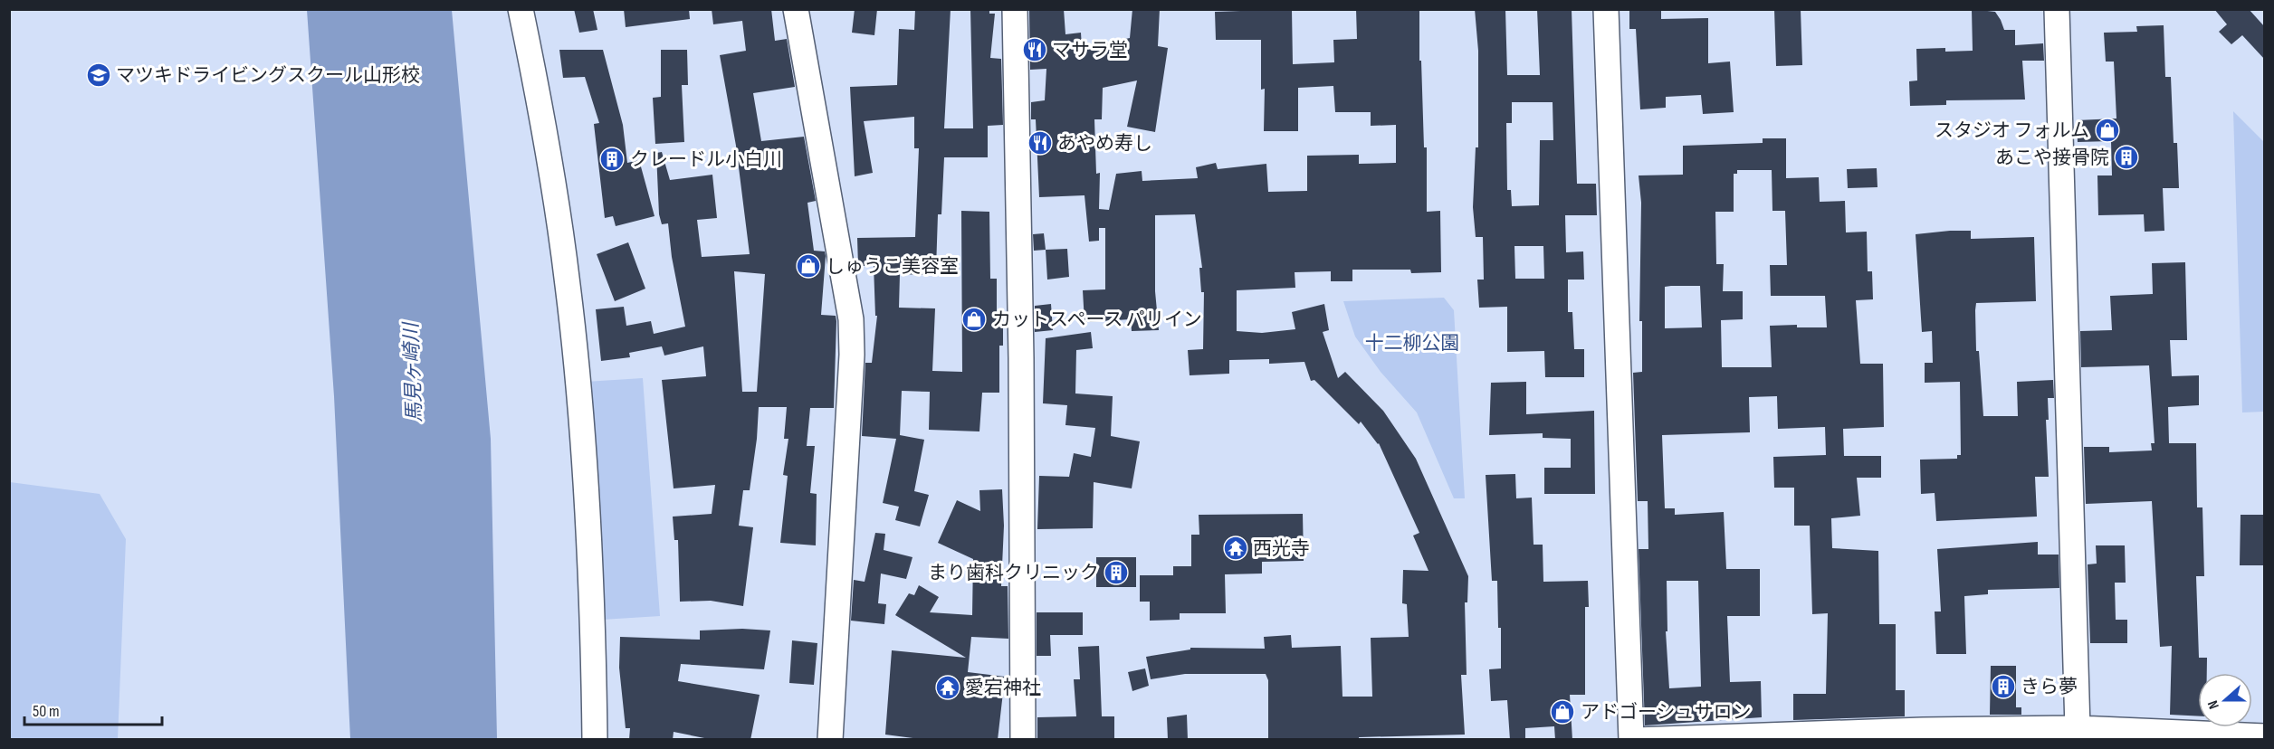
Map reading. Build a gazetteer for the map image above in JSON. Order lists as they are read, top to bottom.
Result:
{
  "water": ["馬見ヶ崎川"],
  "parks": ["十二柳公園"],
  "places": {
    "restaurant": ["マサラ堂", "あやめ寿し"],
    "school or university": ["マツキドライビングスクール山形校"],
    "shop": [
      "スタジオ フォルム",
      "しゅうこ美容室",
      "カットスペース パリイン",
      "アドゴーシュサロン"
    ],
    "building": [
      "あこや接骨院",
      "クレードル小白川",
      "まり歯科クリニック",
      "きら夢"
    ],
    "temple": ["西光寺", "愛宕神社"]
  },
  "scale_bar": "50 m",
  "north": "left"
}
